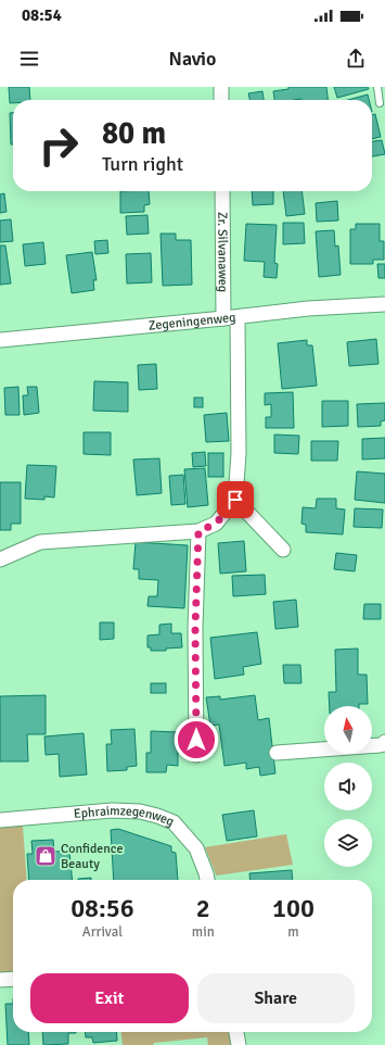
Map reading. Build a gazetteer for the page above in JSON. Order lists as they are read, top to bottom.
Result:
{
  "streets": {
    "street": ["Zr. Silvanaweg", "Zegeningenweg", "Ephraimzegenweg"]
  },
  "crossings": [
    ["Zr. Silvanaweg", "Zegeningenweg"]
  ],
  "places": {
    "shop": ["Confidence Beauty"]
  },
  "north": "top",
  "page": {
    "status": "08:54",
    "header": "Navio",
    "turn": ["80 m", "Turn right"],
    "eta": [
      "08:56",
      "Arrival",
      "2",
      "min",
      "100",
      "m"
    ],
    "buttons": ["Exit", "Share"]
  }
}
